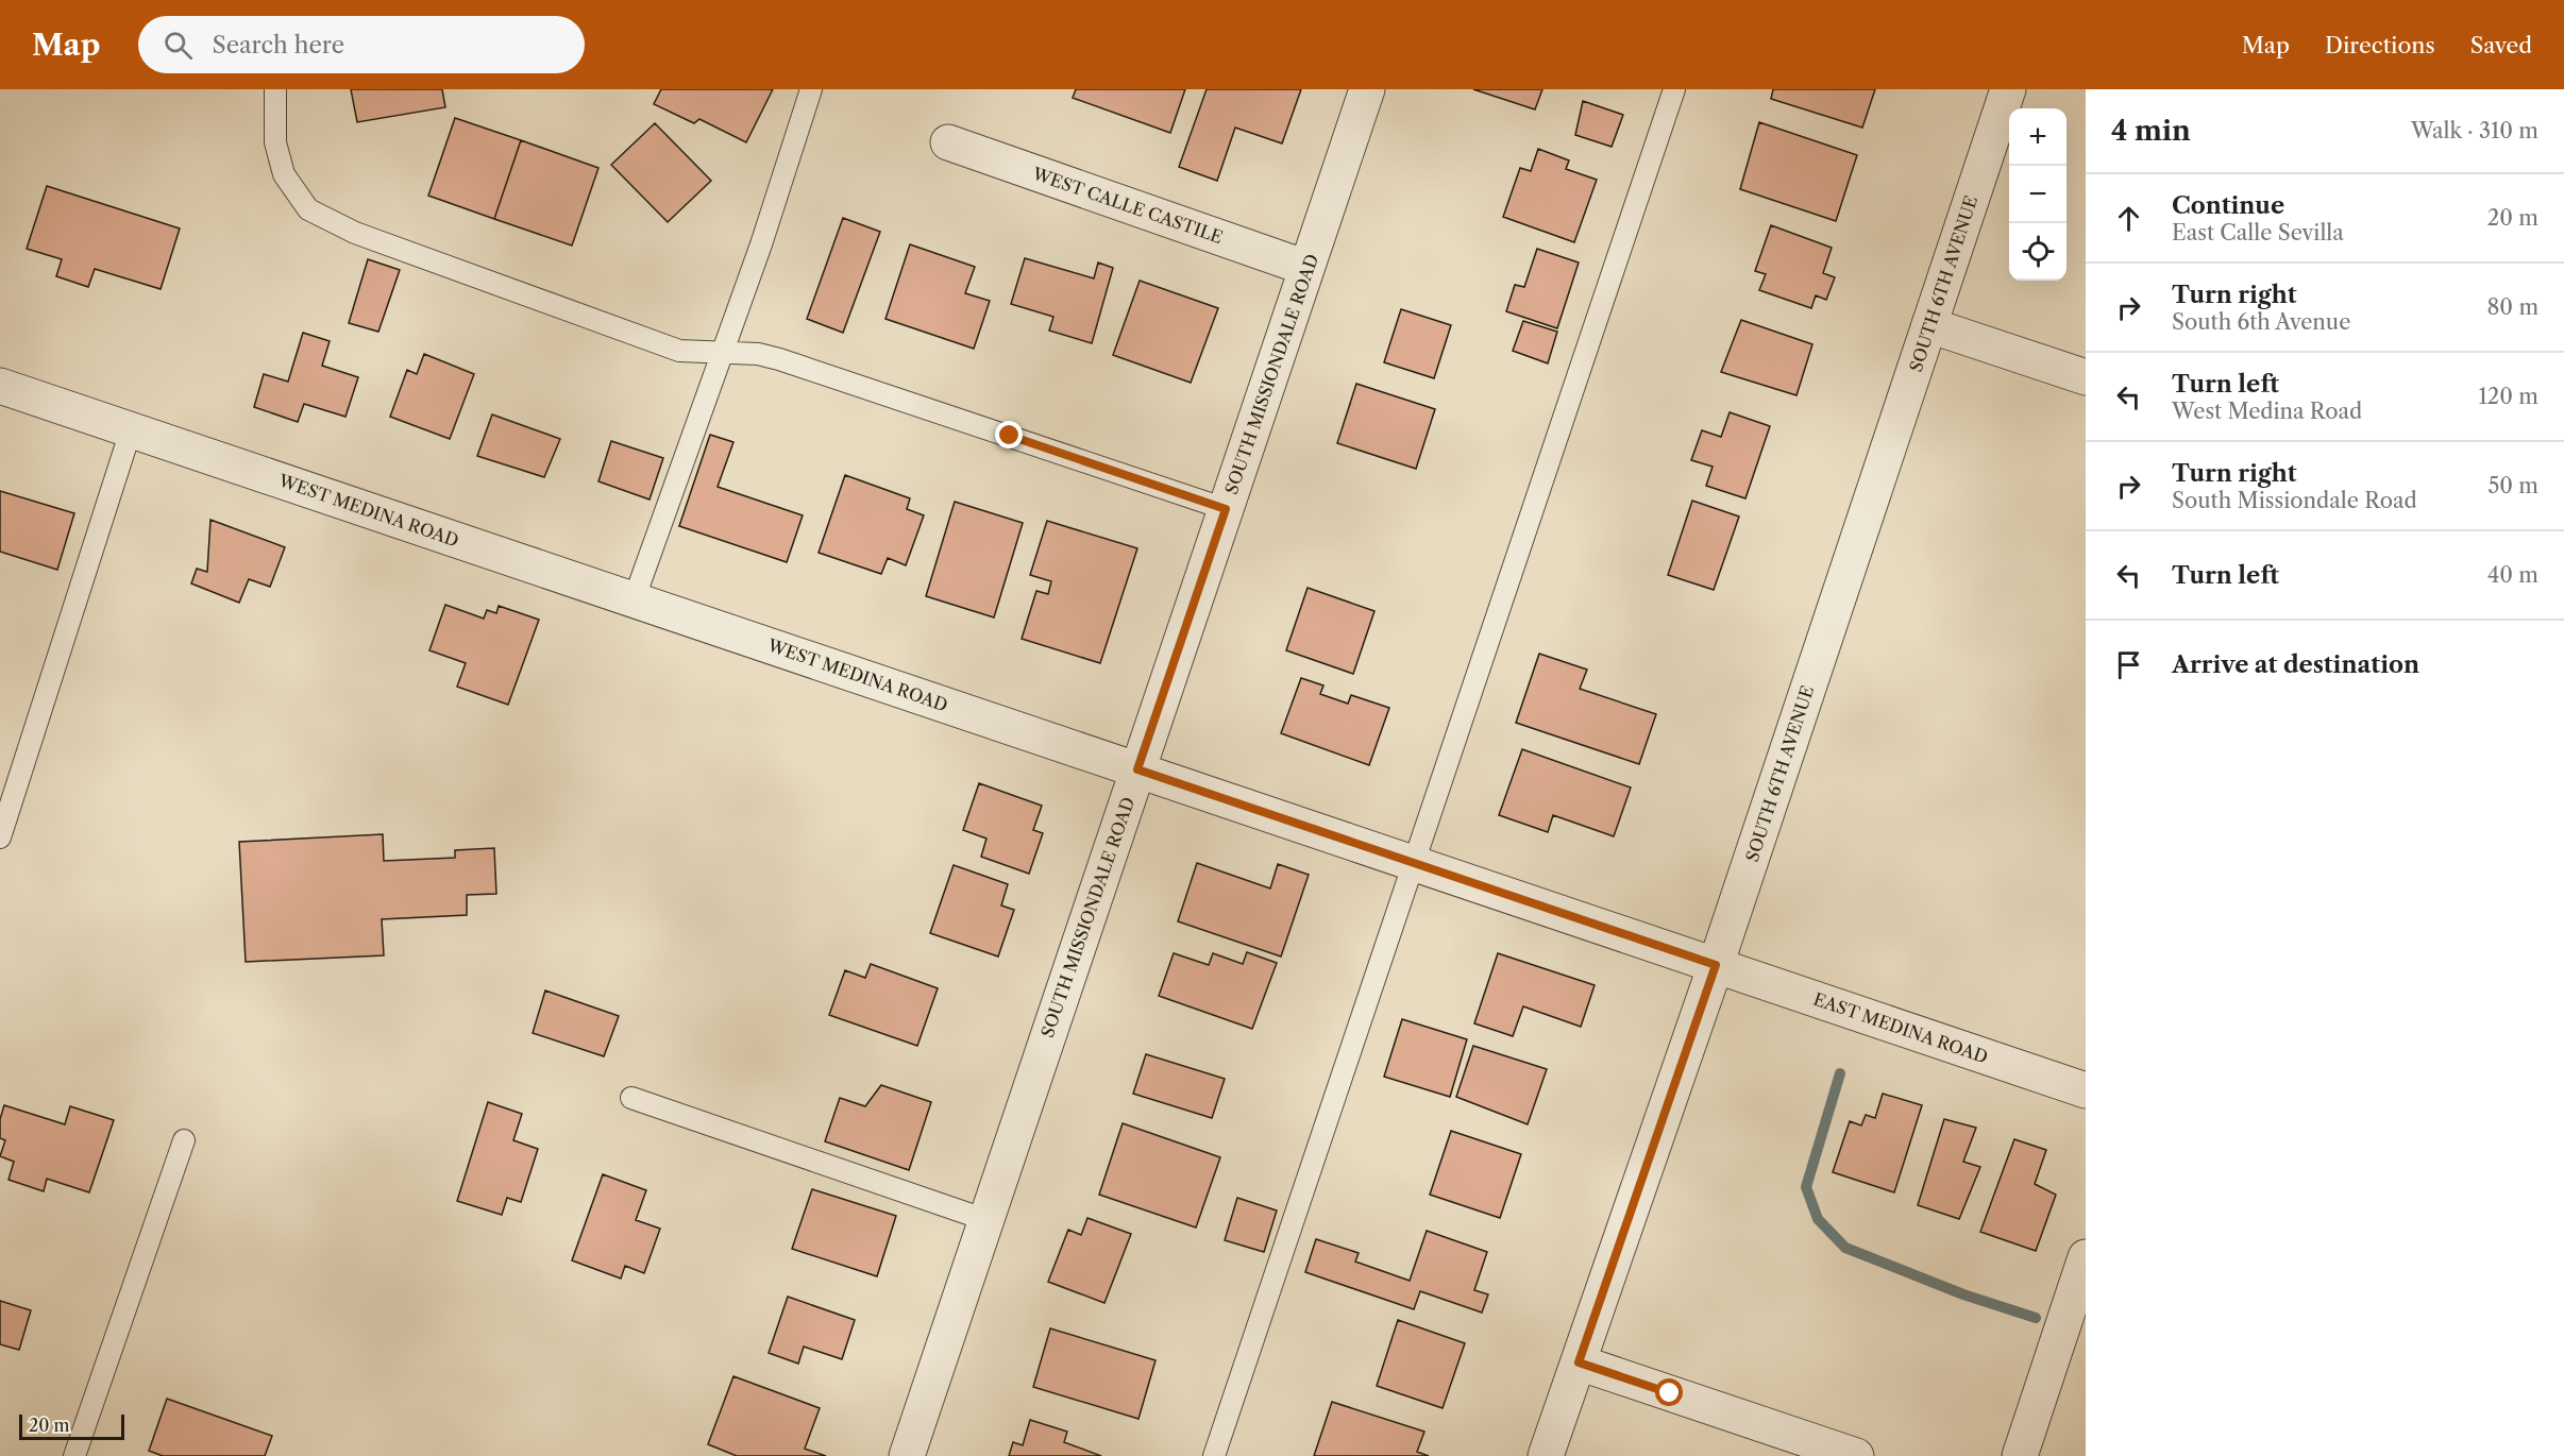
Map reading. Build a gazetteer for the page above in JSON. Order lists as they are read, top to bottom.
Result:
{
  "streets": {
    "street": [
      "WEST CALLE CASTILE",
      "SOUTH 6TH AVENUE",
      "SOUTH MISSIONDALE ROAD",
      "WEST MEDINA ROAD",
      "EAST MEDINA ROAD"
    ]
  },
  "crossings": [
    ["WEST CALLE CASTILE", "SOUTH MISSIONDALE ROAD"],
    ["SOUTH 6TH AVENUE", "WEST MEDINA ROAD"],
    ["SOUTH 6TH AVENUE", "EAST MEDINA ROAD"],
    ["SOUTH MISSIONDALE ROAD", "WEST MEDINA ROAD"],
    ["WEST MEDINA ROAD", "EAST MEDINA ROAD"]
  ],
  "scale_bar": "20 m",
  "page": {
    "header": "Map",
    "search": "Search here",
    "nav": ["Map", "Directions", "Saved"],
    "heading": ["4 min", "Walk · 310 m"],
    "map_buttons": ["+", "−"],
    "list": [
      ["Continue", "East Calle Sevilla", "20 m"],
      ["Turn right", "South 6th Avenue", "80 m"],
      ["Turn left", "West Medina Road", "120 m"],
      ["Turn right", "South Missiondale Road", "50 m"],
      ["Turn left", "40 m"],
      "Arrive at destination"
    ],
    "scale": "20 m"
  }
}
